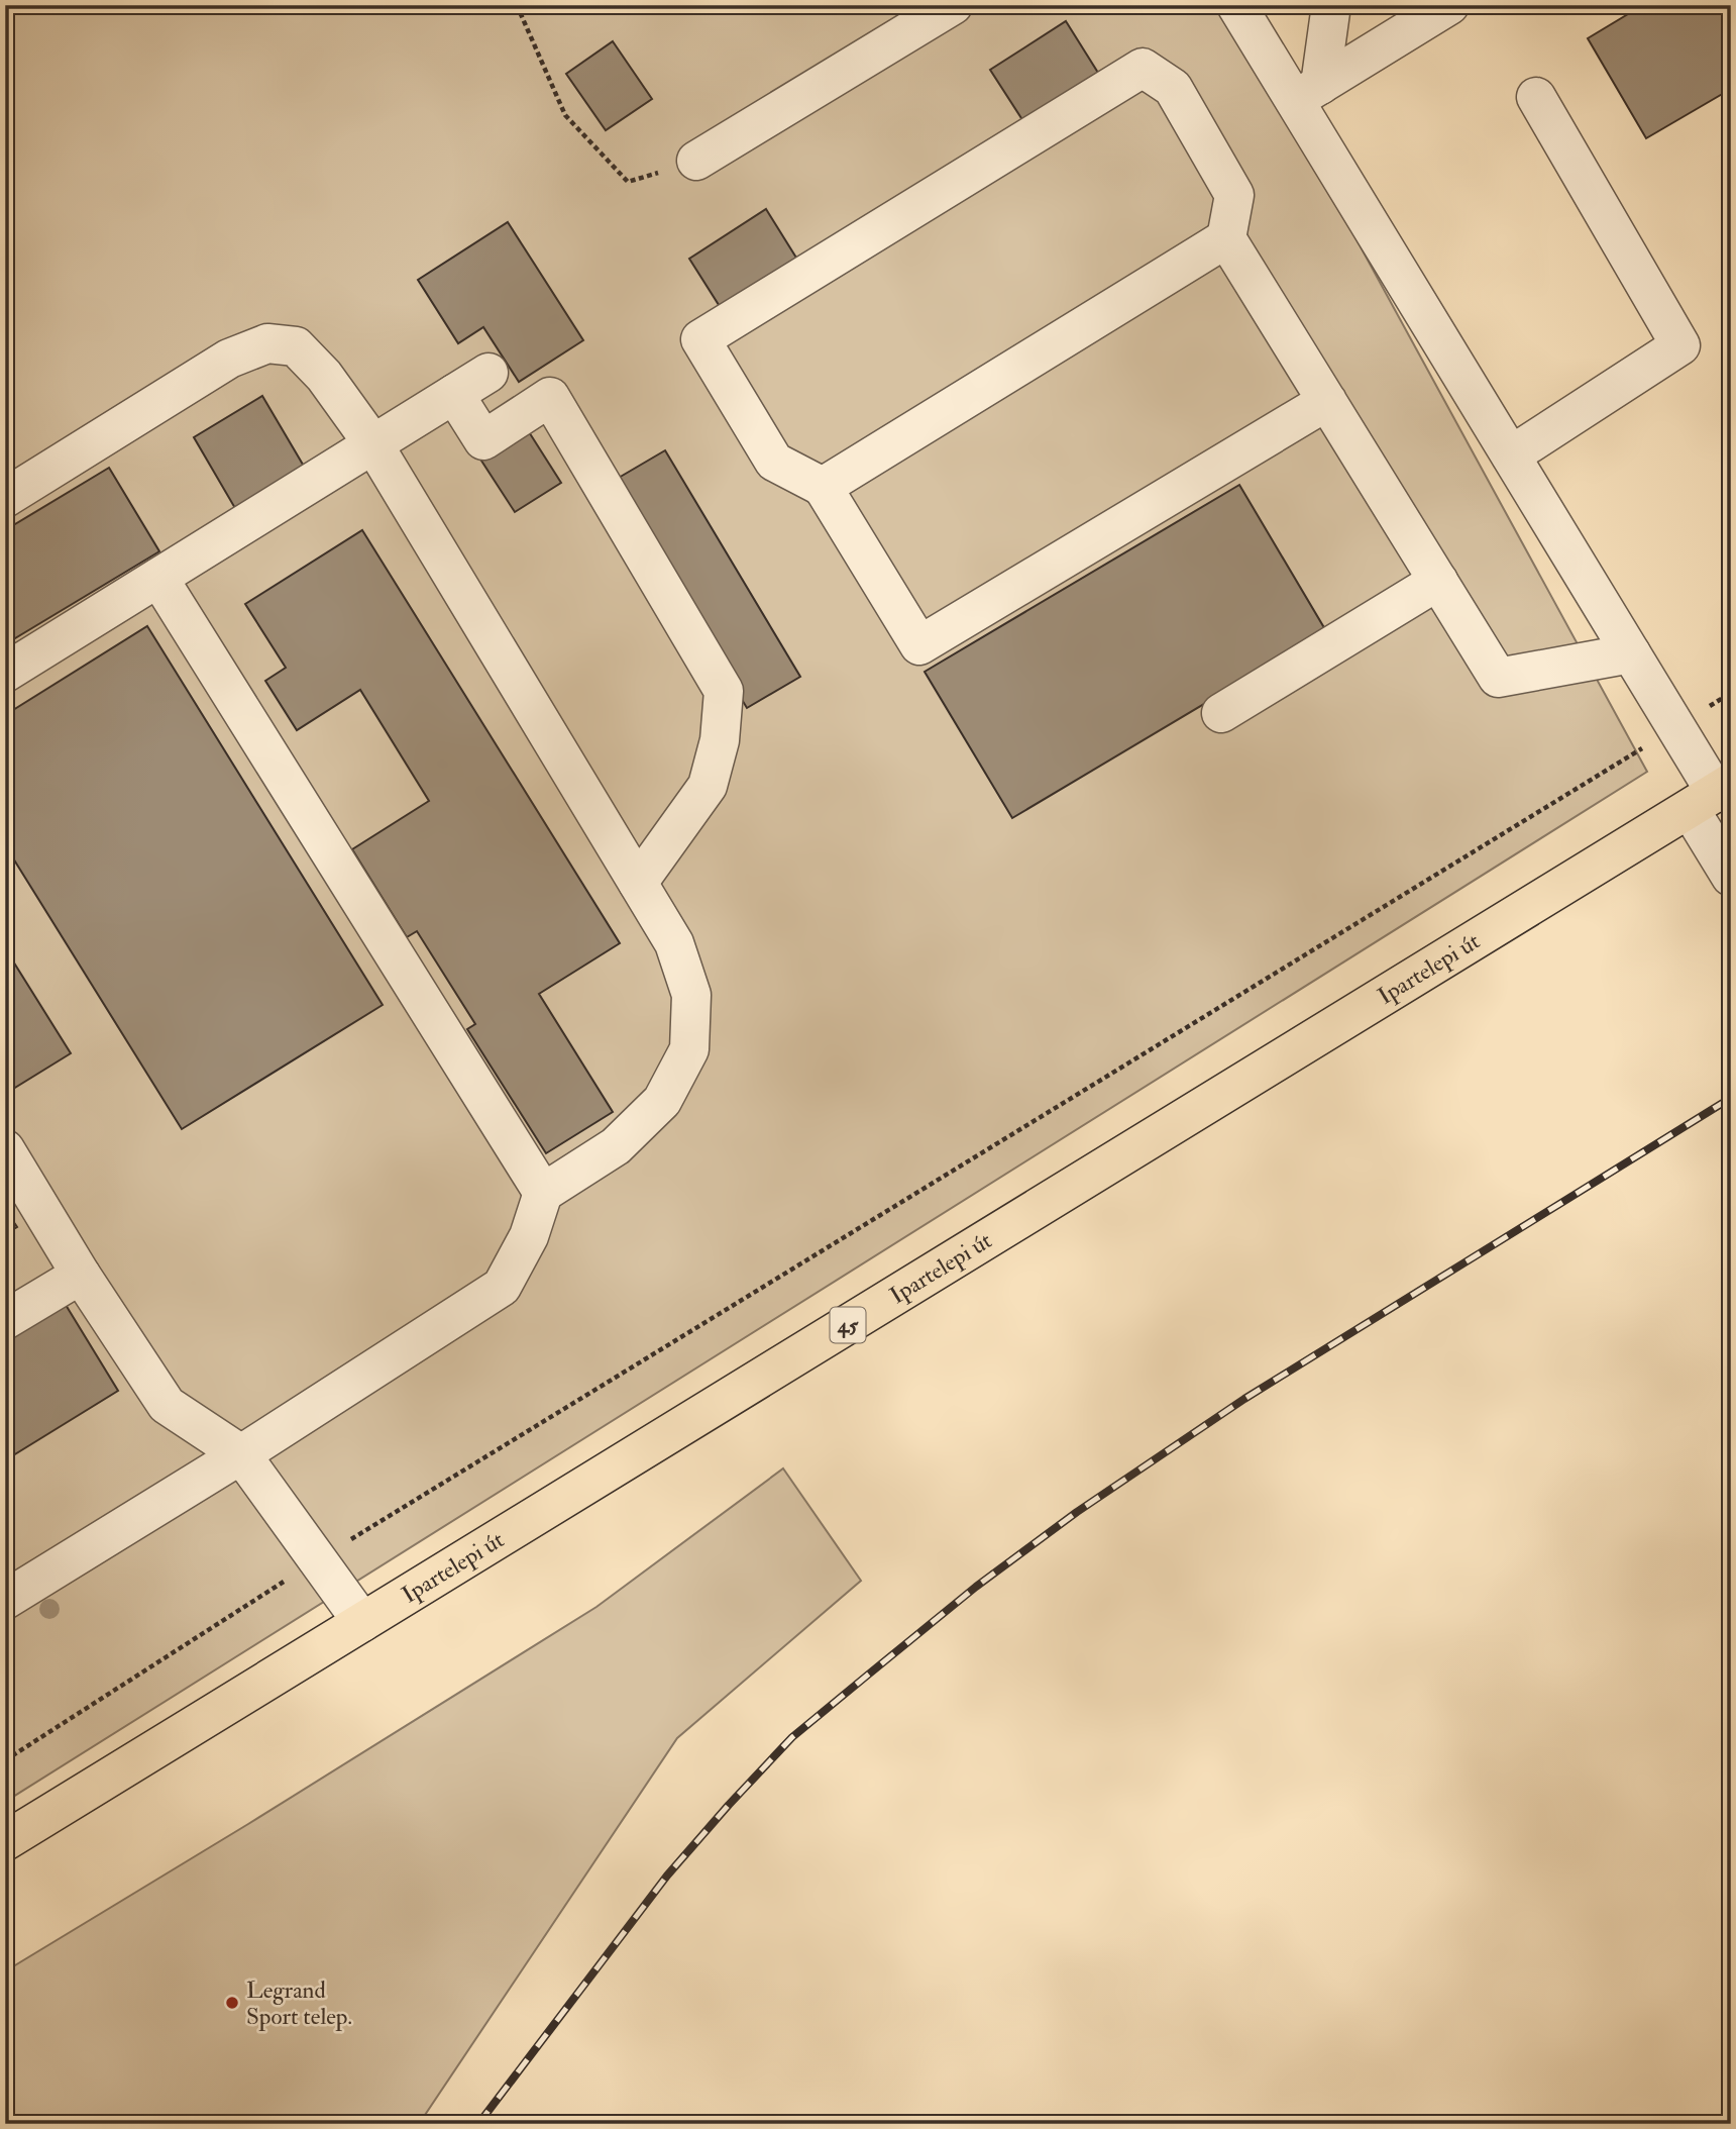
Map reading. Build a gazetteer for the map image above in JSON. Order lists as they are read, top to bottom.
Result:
{
  "streets": {
    "main road": ["Ipartelepi út", "45"]
  },
  "places": ["Legrand Sport telep."]
}
